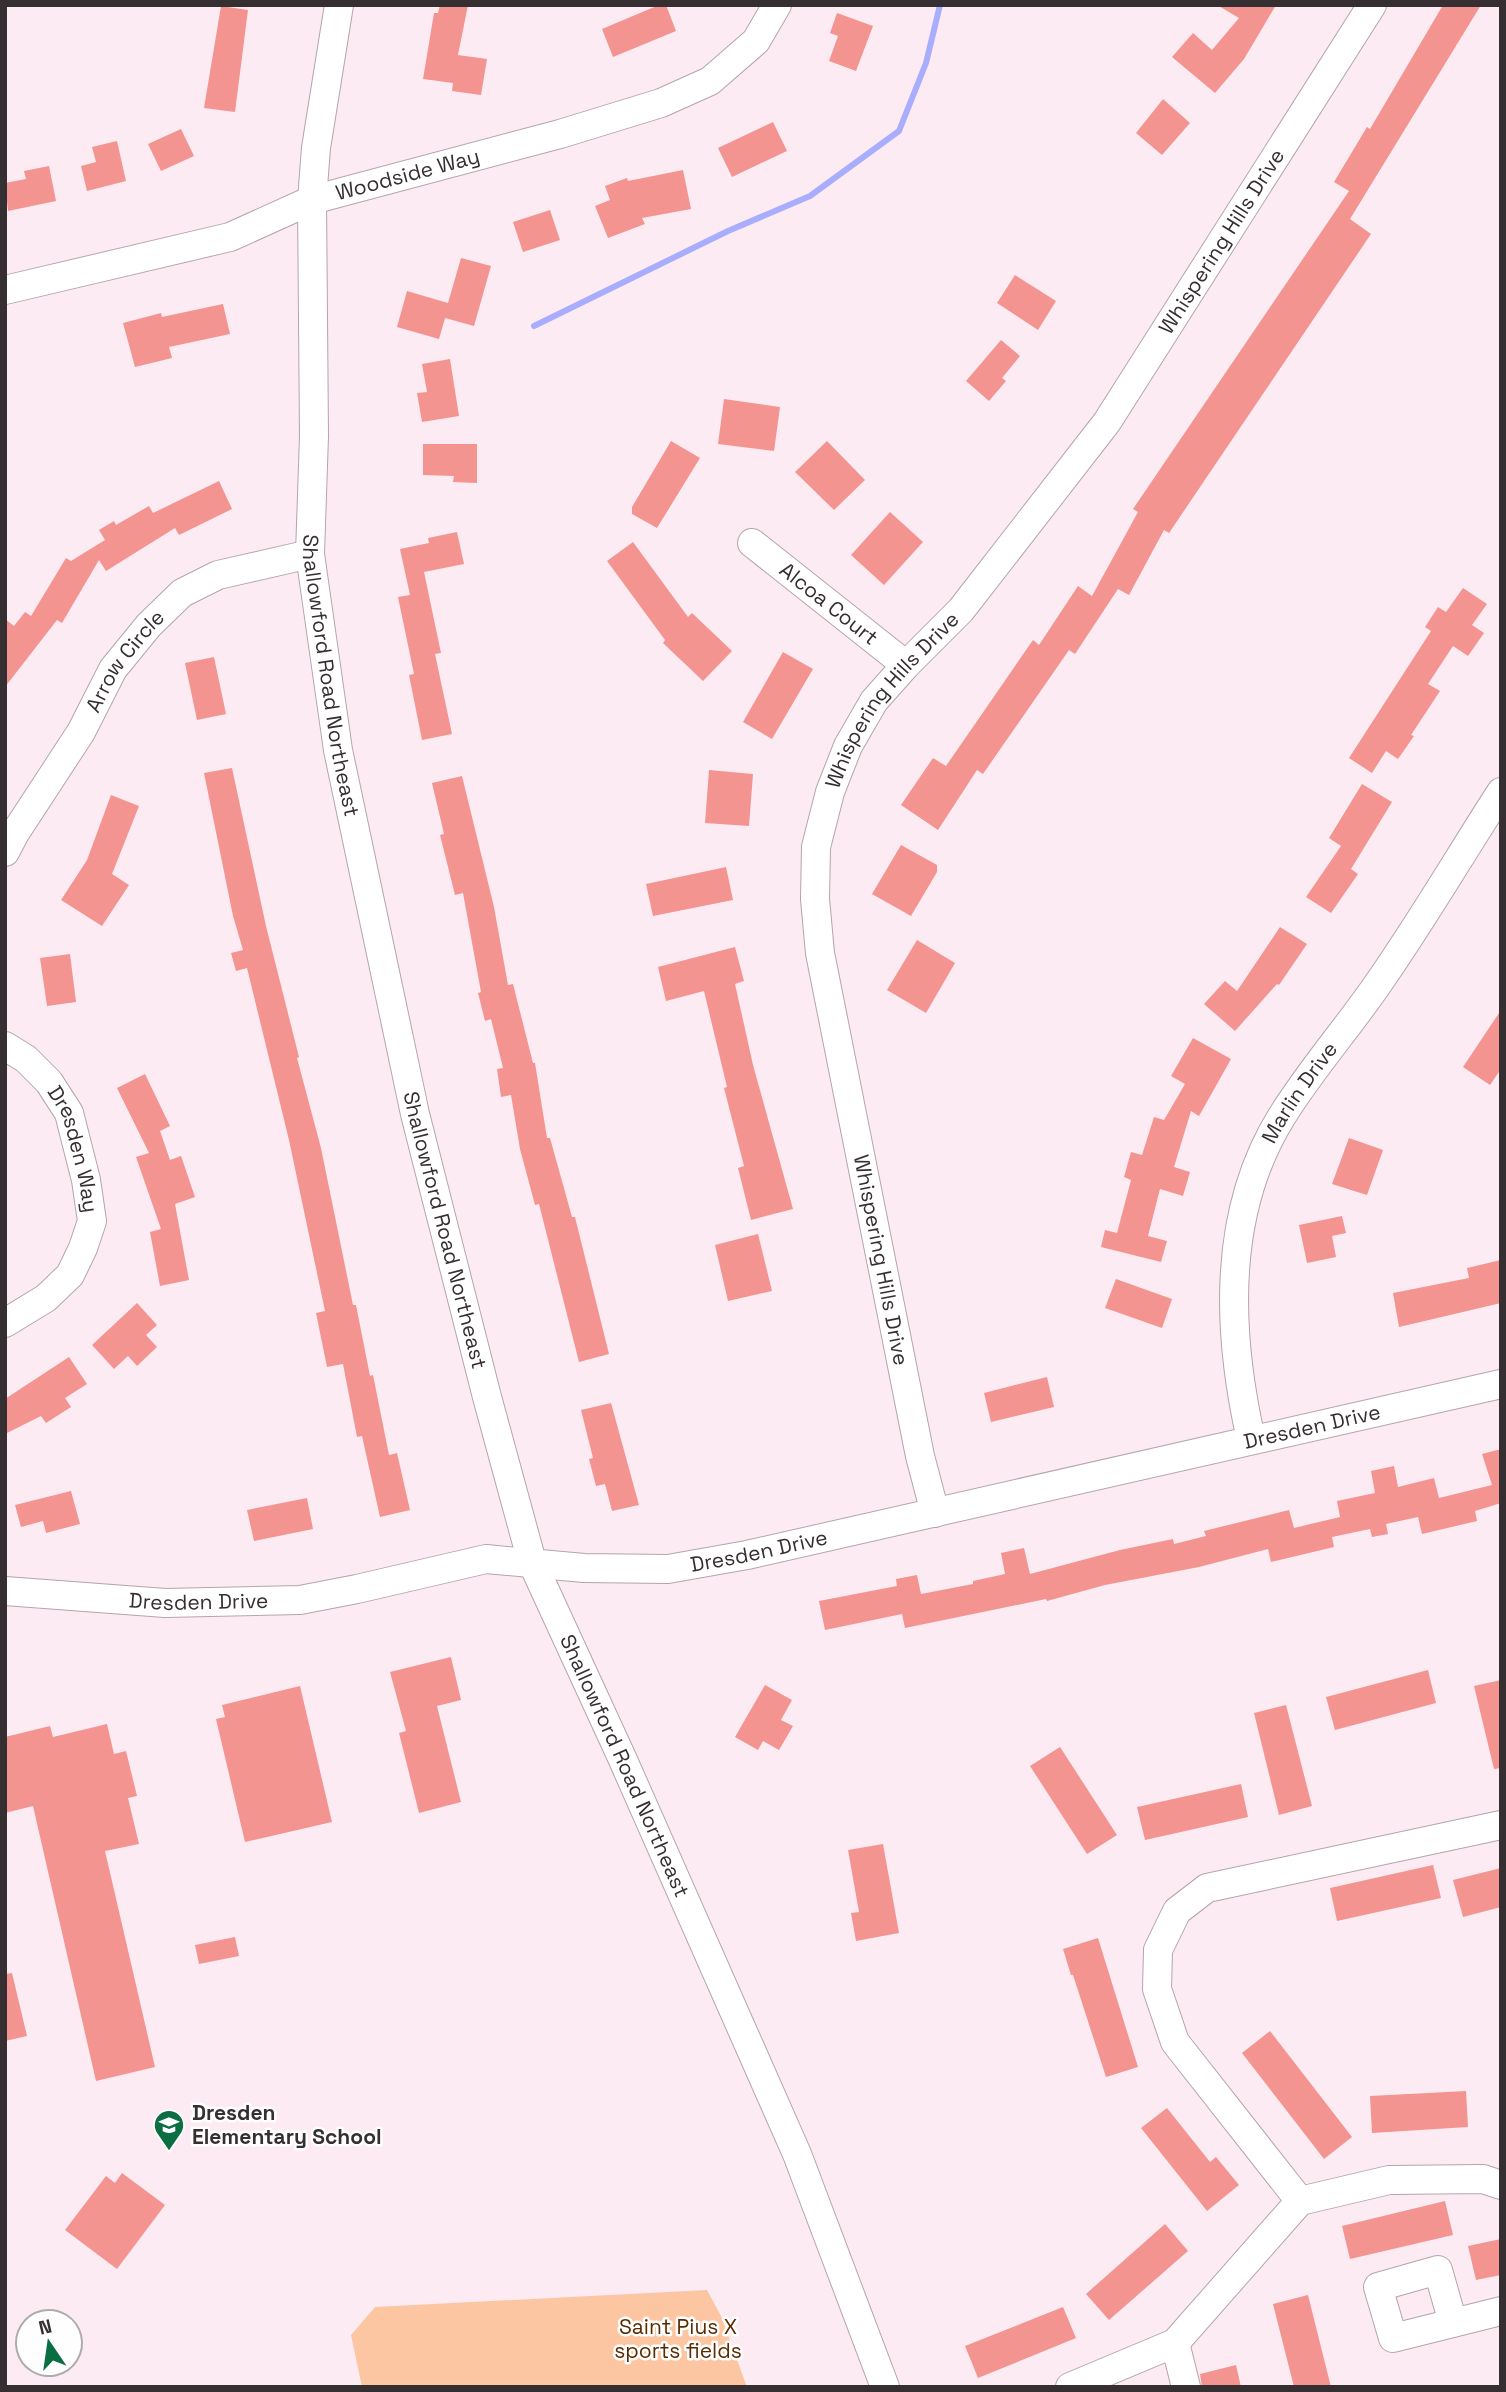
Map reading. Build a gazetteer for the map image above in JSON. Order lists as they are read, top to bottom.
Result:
{
  "streets": {
    "street": [
      "Woodside Way",
      "Whispering Hills Drive",
      "Alcoa Court",
      "Arrow Circle",
      "Shallowford Road Northeast",
      "Marlin Drive",
      "Dresden Way",
      "Dresden Drive"
    ]
  },
  "crossings": [
    ["Woodside Way", "Shallowford Road Northeast"],
    ["Whispering Hills Drive", "Alcoa Court"],
    ["Whispering Hills Drive", "Dresden Drive"],
    ["Arrow Circle", "Shallowford Road Northeast"],
    ["Shallowford Road Northeast", "Dresden Drive"],
    ["Marlin Drive", "Dresden Drive"]
  ],
  "parks": ["Saint Pius X sports fields"],
  "places": {
    "school or university": ["Dresden Elementary School"]
  },
  "north": "top"
}
